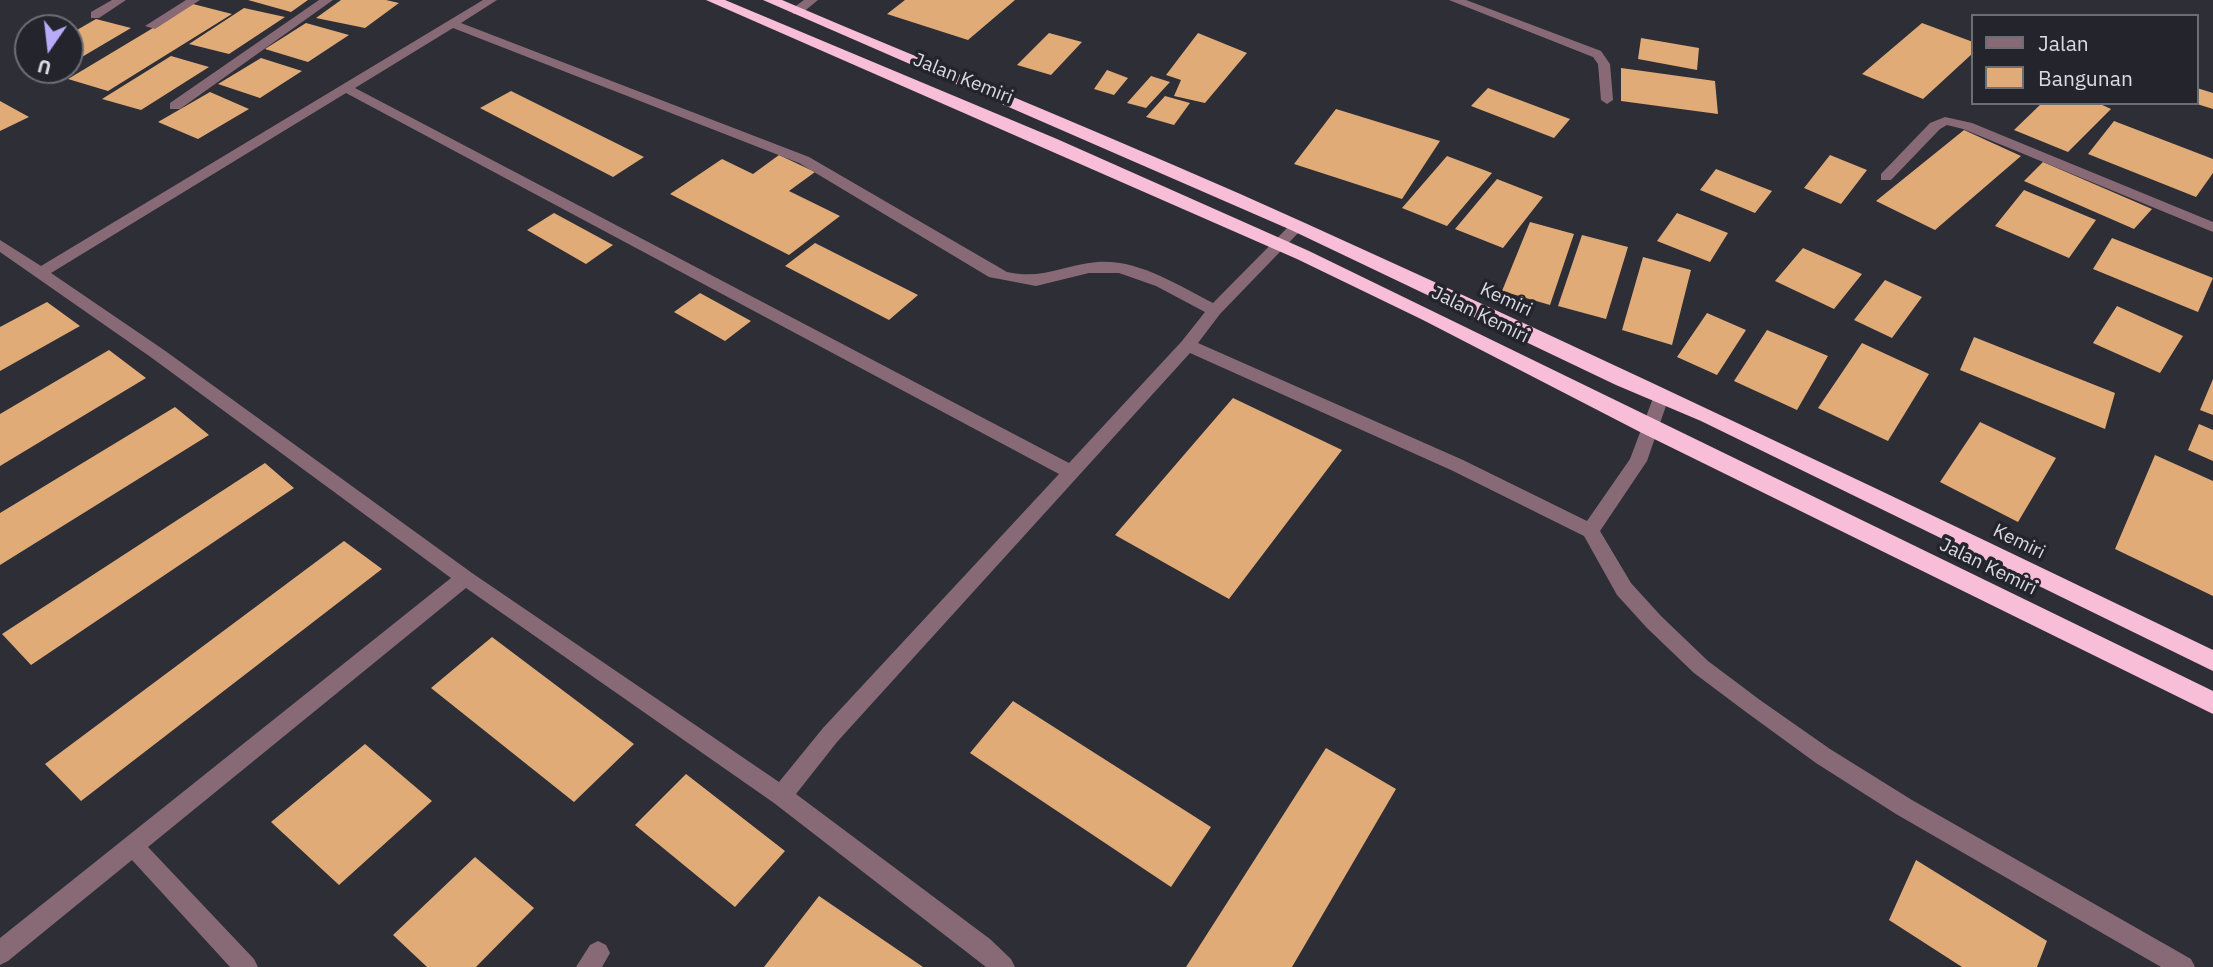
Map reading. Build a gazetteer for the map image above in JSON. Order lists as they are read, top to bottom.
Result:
{
  "streets": {
    "highway": ["Jalan Kemiri", "Kemiri"]
  },
  "legend": ["Jalan", "Bangunan"],
  "north": "bottom"
}
